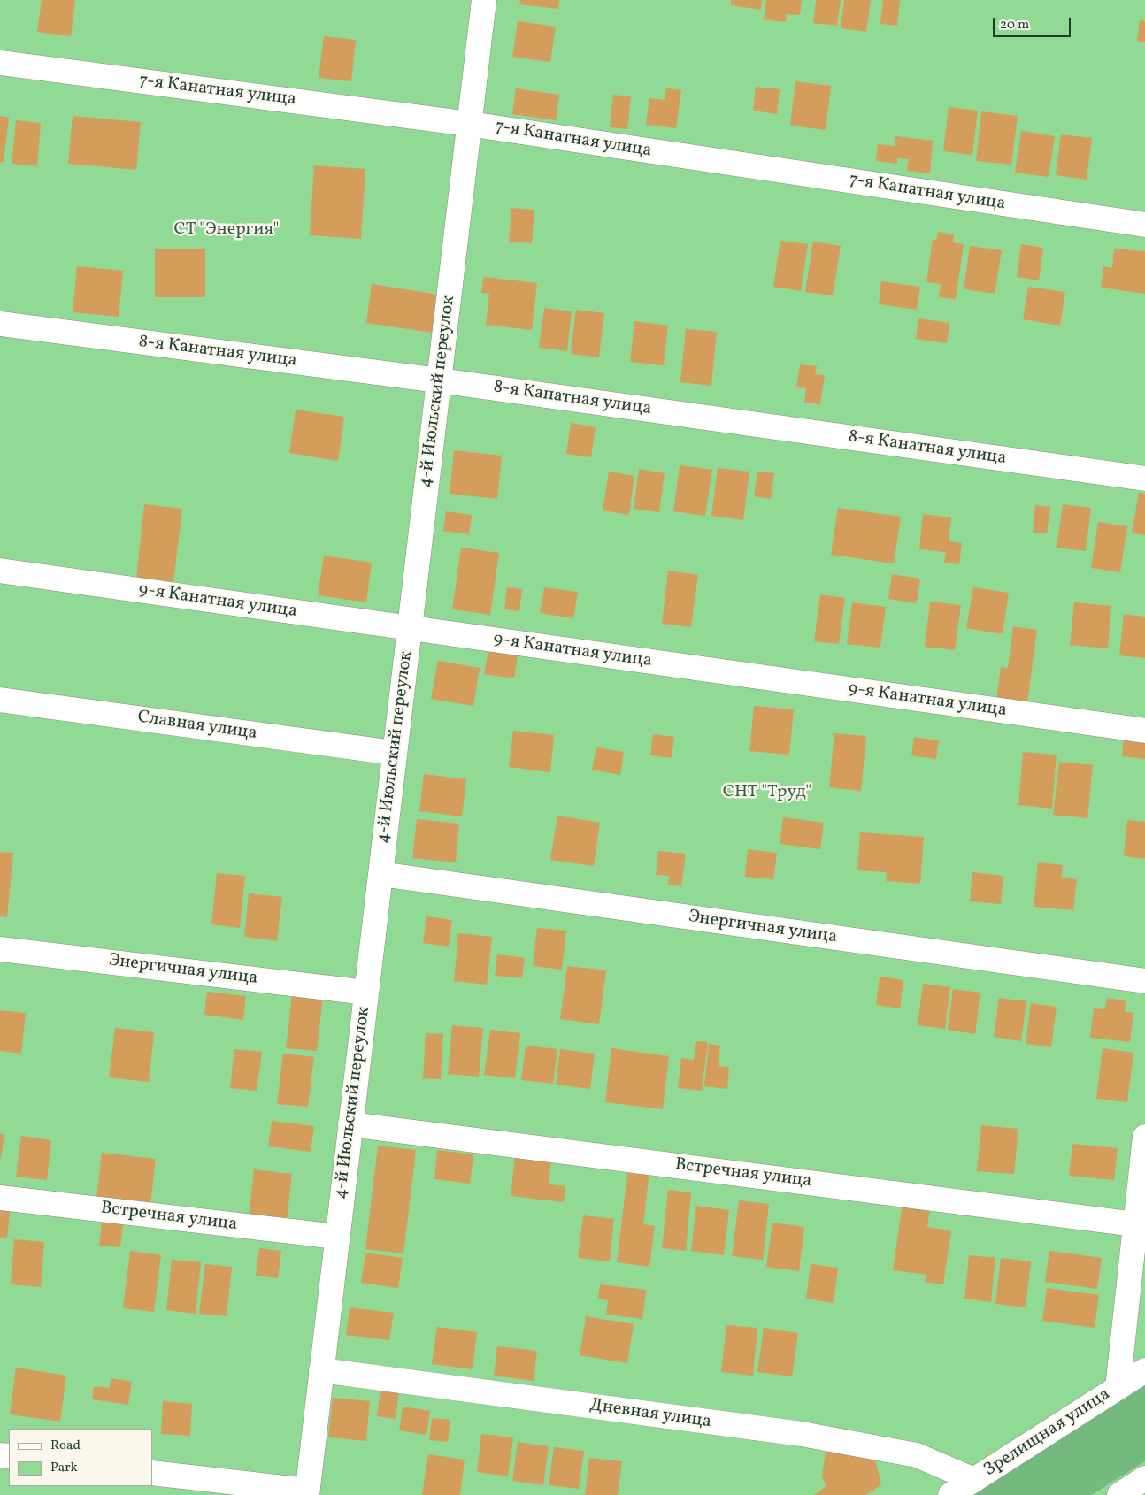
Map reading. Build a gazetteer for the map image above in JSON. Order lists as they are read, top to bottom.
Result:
{
  "streets": {
    "street": [
      "7-я Канатная улица",
      "8-я Канатная улица",
      "4-й Июльский переулок",
      "9-я Канатная улица",
      "Славная улица",
      "Энергичная улица",
      "Встречная улица",
      "Дневная улица",
      "Зрелищная улица"
    ]
  },
  "crossings": [
    ["7-я Канатная улица", "4-й Июльский переулок"],
    ["8-я Канатная улица", "4-й Июльский переулок"],
    ["4-й Июльский переулок", "9-я Канатная улица"],
    ["4-й Июльский переулок", "Славная улица"],
    ["4-й Июльский переулок", "Энергичная улица"],
    ["4-й Июльский переулок", "Встречная улица"],
    ["4-й Июльский переулок", "Дневная улица"],
    ["Дневная улица", "Зрелищная улица"]
  ],
  "parks": ["СТ \"Энергия\"", "СНТ \"Труд\""],
  "legend": ["Road", "Park"],
  "scale_bar": "20 m"
}
